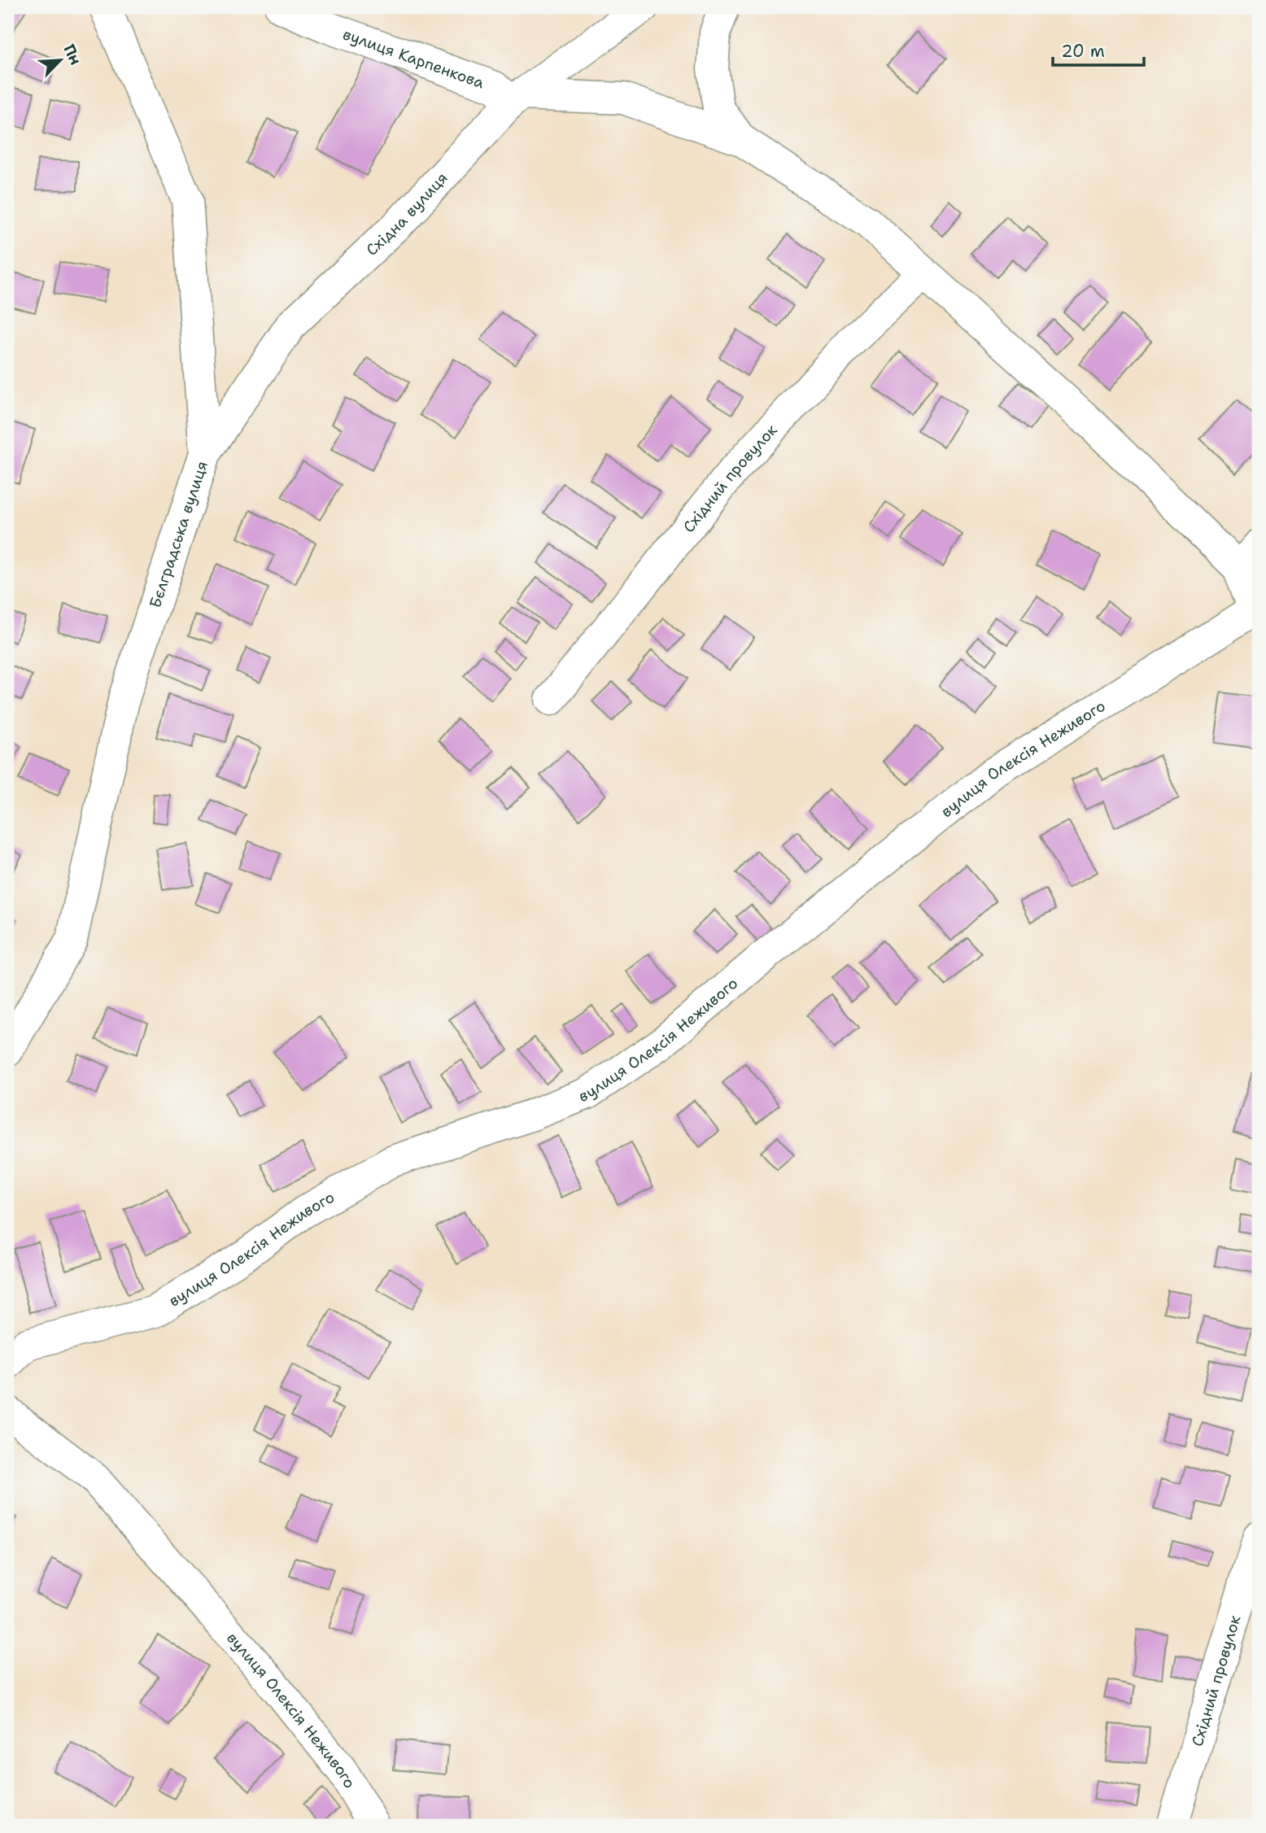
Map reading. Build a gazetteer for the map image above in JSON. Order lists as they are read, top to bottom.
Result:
{
  "streets": {
    "street": [
      "вулиця Карпенкова",
      "Східна вулиця",
      "Східний провулок",
      "Бєлградська вулиця",
      "вулиця Олексія Неживого"
    ]
  },
  "crossings": [
    ["вулиця Карпенкова", "Східна вулиця"],
    ["Східна вулиця", "Бєлградська вулиця"]
  ],
  "scale_bar": "20 m",
  "north": "top right"
}
